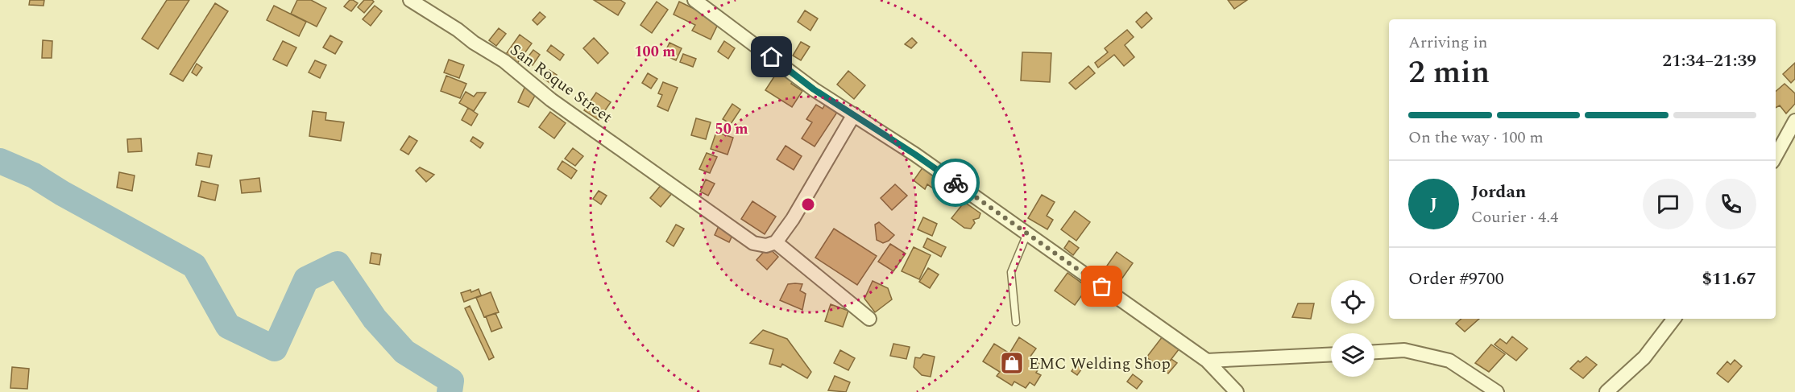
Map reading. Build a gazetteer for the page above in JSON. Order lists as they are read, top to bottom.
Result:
{
  "streets": {
    "street": ["San Roque Street"]
  },
  "places": {
    "shop": ["EMC Welding Shop"]
  },
  "page": {
    "heading": ["2 min", "Arriving in", "21:34–21:39"],
    "panel": [
      "Jordan",
      "Courier · 4.4",
      "Order #9700",
      "$11.67"
    ],
    "bar": "On the way · 100 m",
    "round": "J"
  },
  "rings": ["100 m", "50 m"]
}
